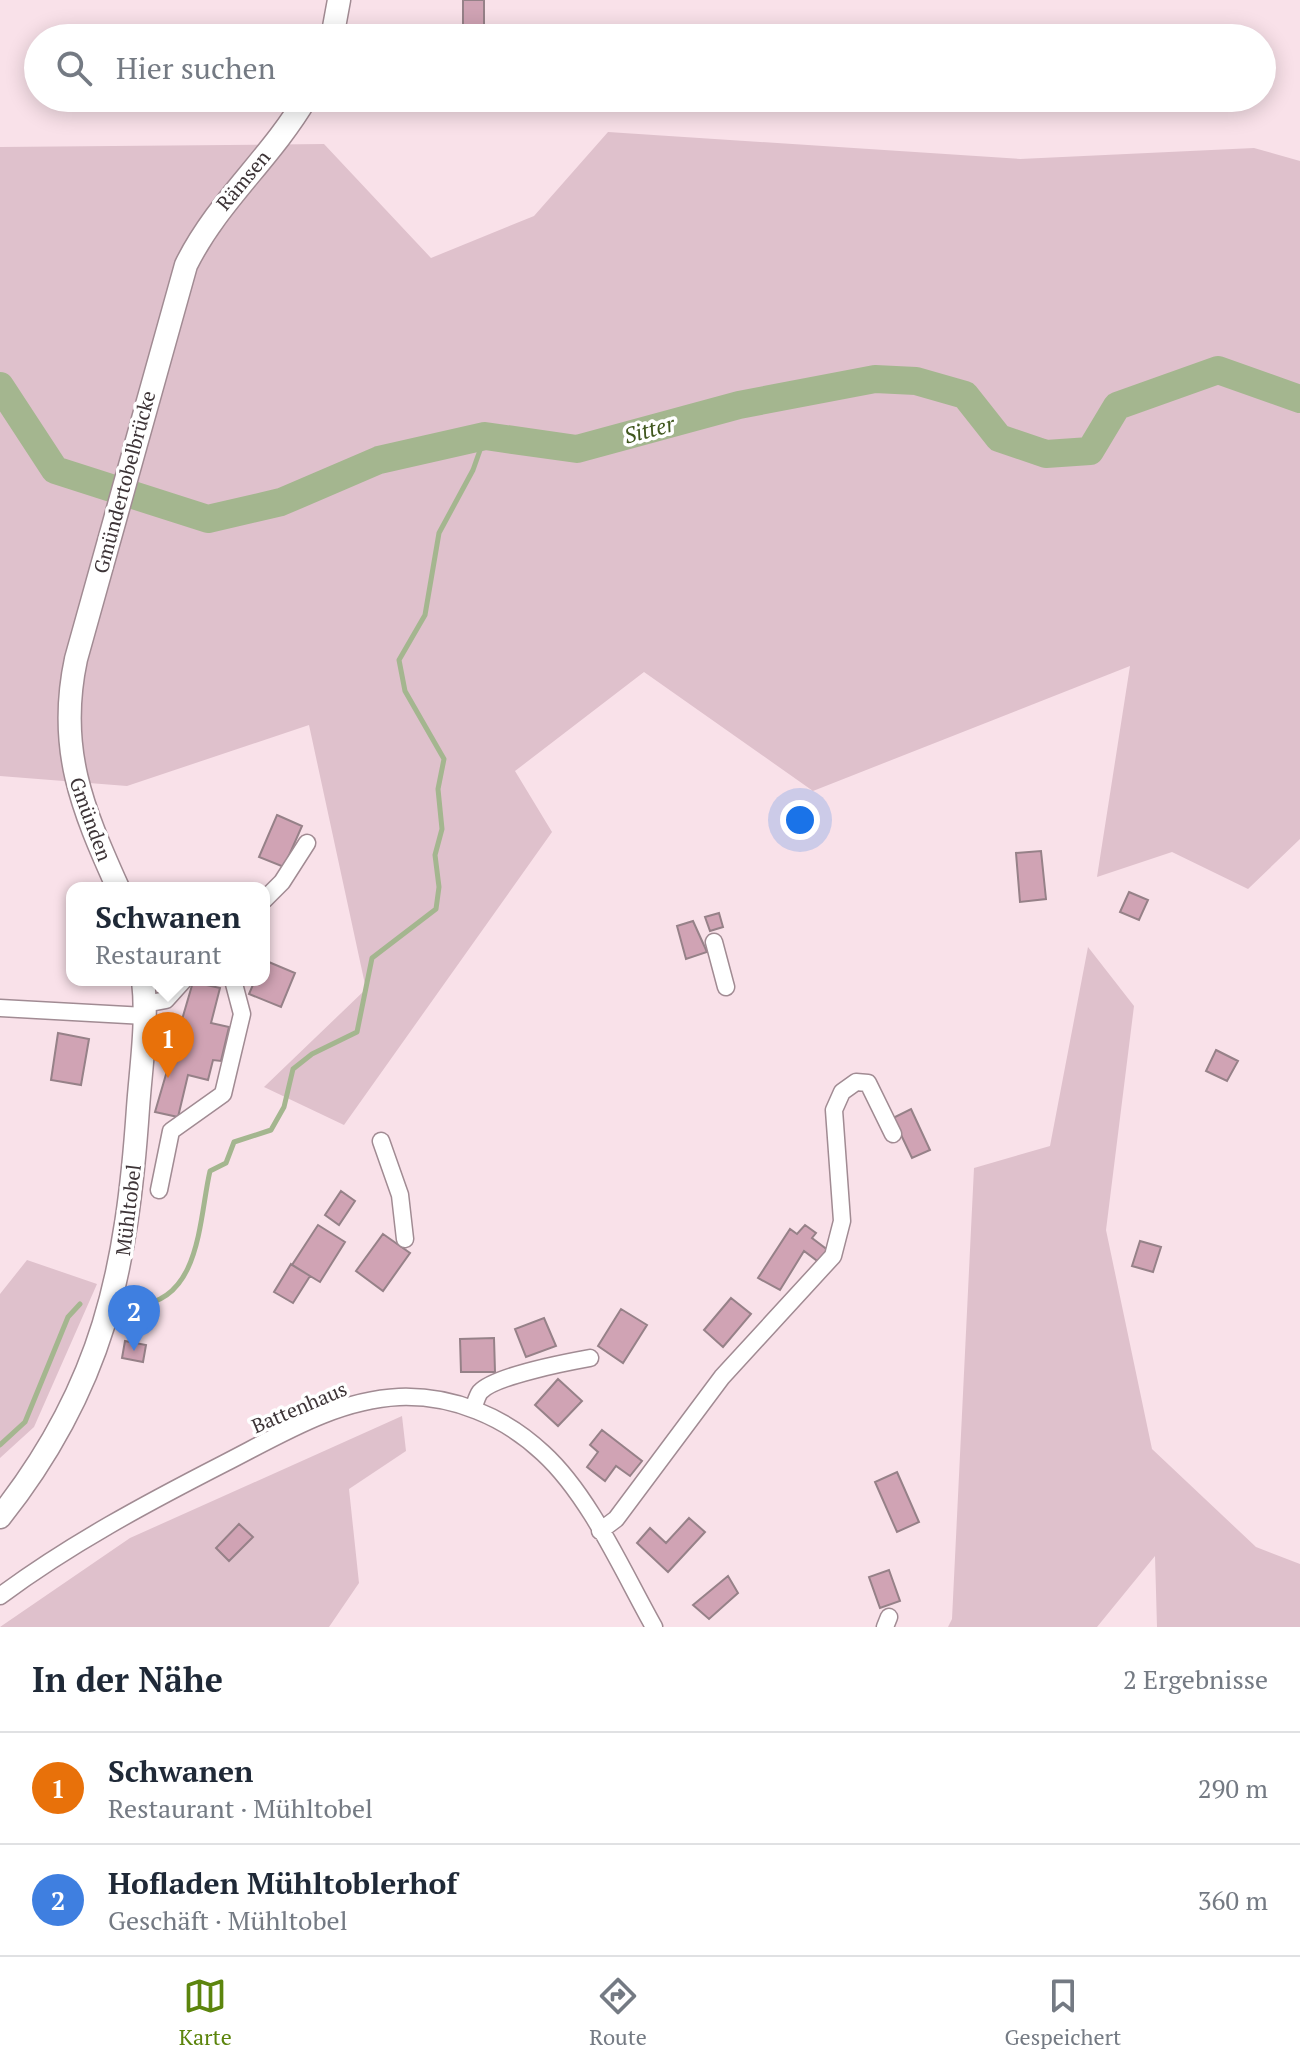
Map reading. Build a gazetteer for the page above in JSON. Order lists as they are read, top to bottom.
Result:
{
  "streets": {
    "main road": [
      "Rämsen",
      "Gmündertobelbrücke",
      "Gmünden",
      "Mühltobel"
    ],
    "street": ["Battenhaus"]
  },
  "crossings": [
    ["Rämsen", "Gmündertobelbrücke"],
    ["Gmündertobelbrücke", "Gmünden"]
  ],
  "water": ["Sitter"],
  "page": {
    "search": "Hier suchen",
    "popup": ["Schwanen", "Restaurant"],
    "pins": ["1", "2"],
    "heading": ["In der Nähe", "2 Ergebnisse"],
    "list": [
      {
        "mark": "1",
        "name": "Schwanen",
        "note": "Restaurant · Mühltobel",
        "value": "290 m"
      },
      {
        "mark": "2",
        "name": "Hofladen Mühltoblerhof",
        "note": "Geschäft · Mühltobel",
        "value": "360 m"
      }
    ],
    "nav": ["Karte", "Route", "Gespeichert"]
  }
}
